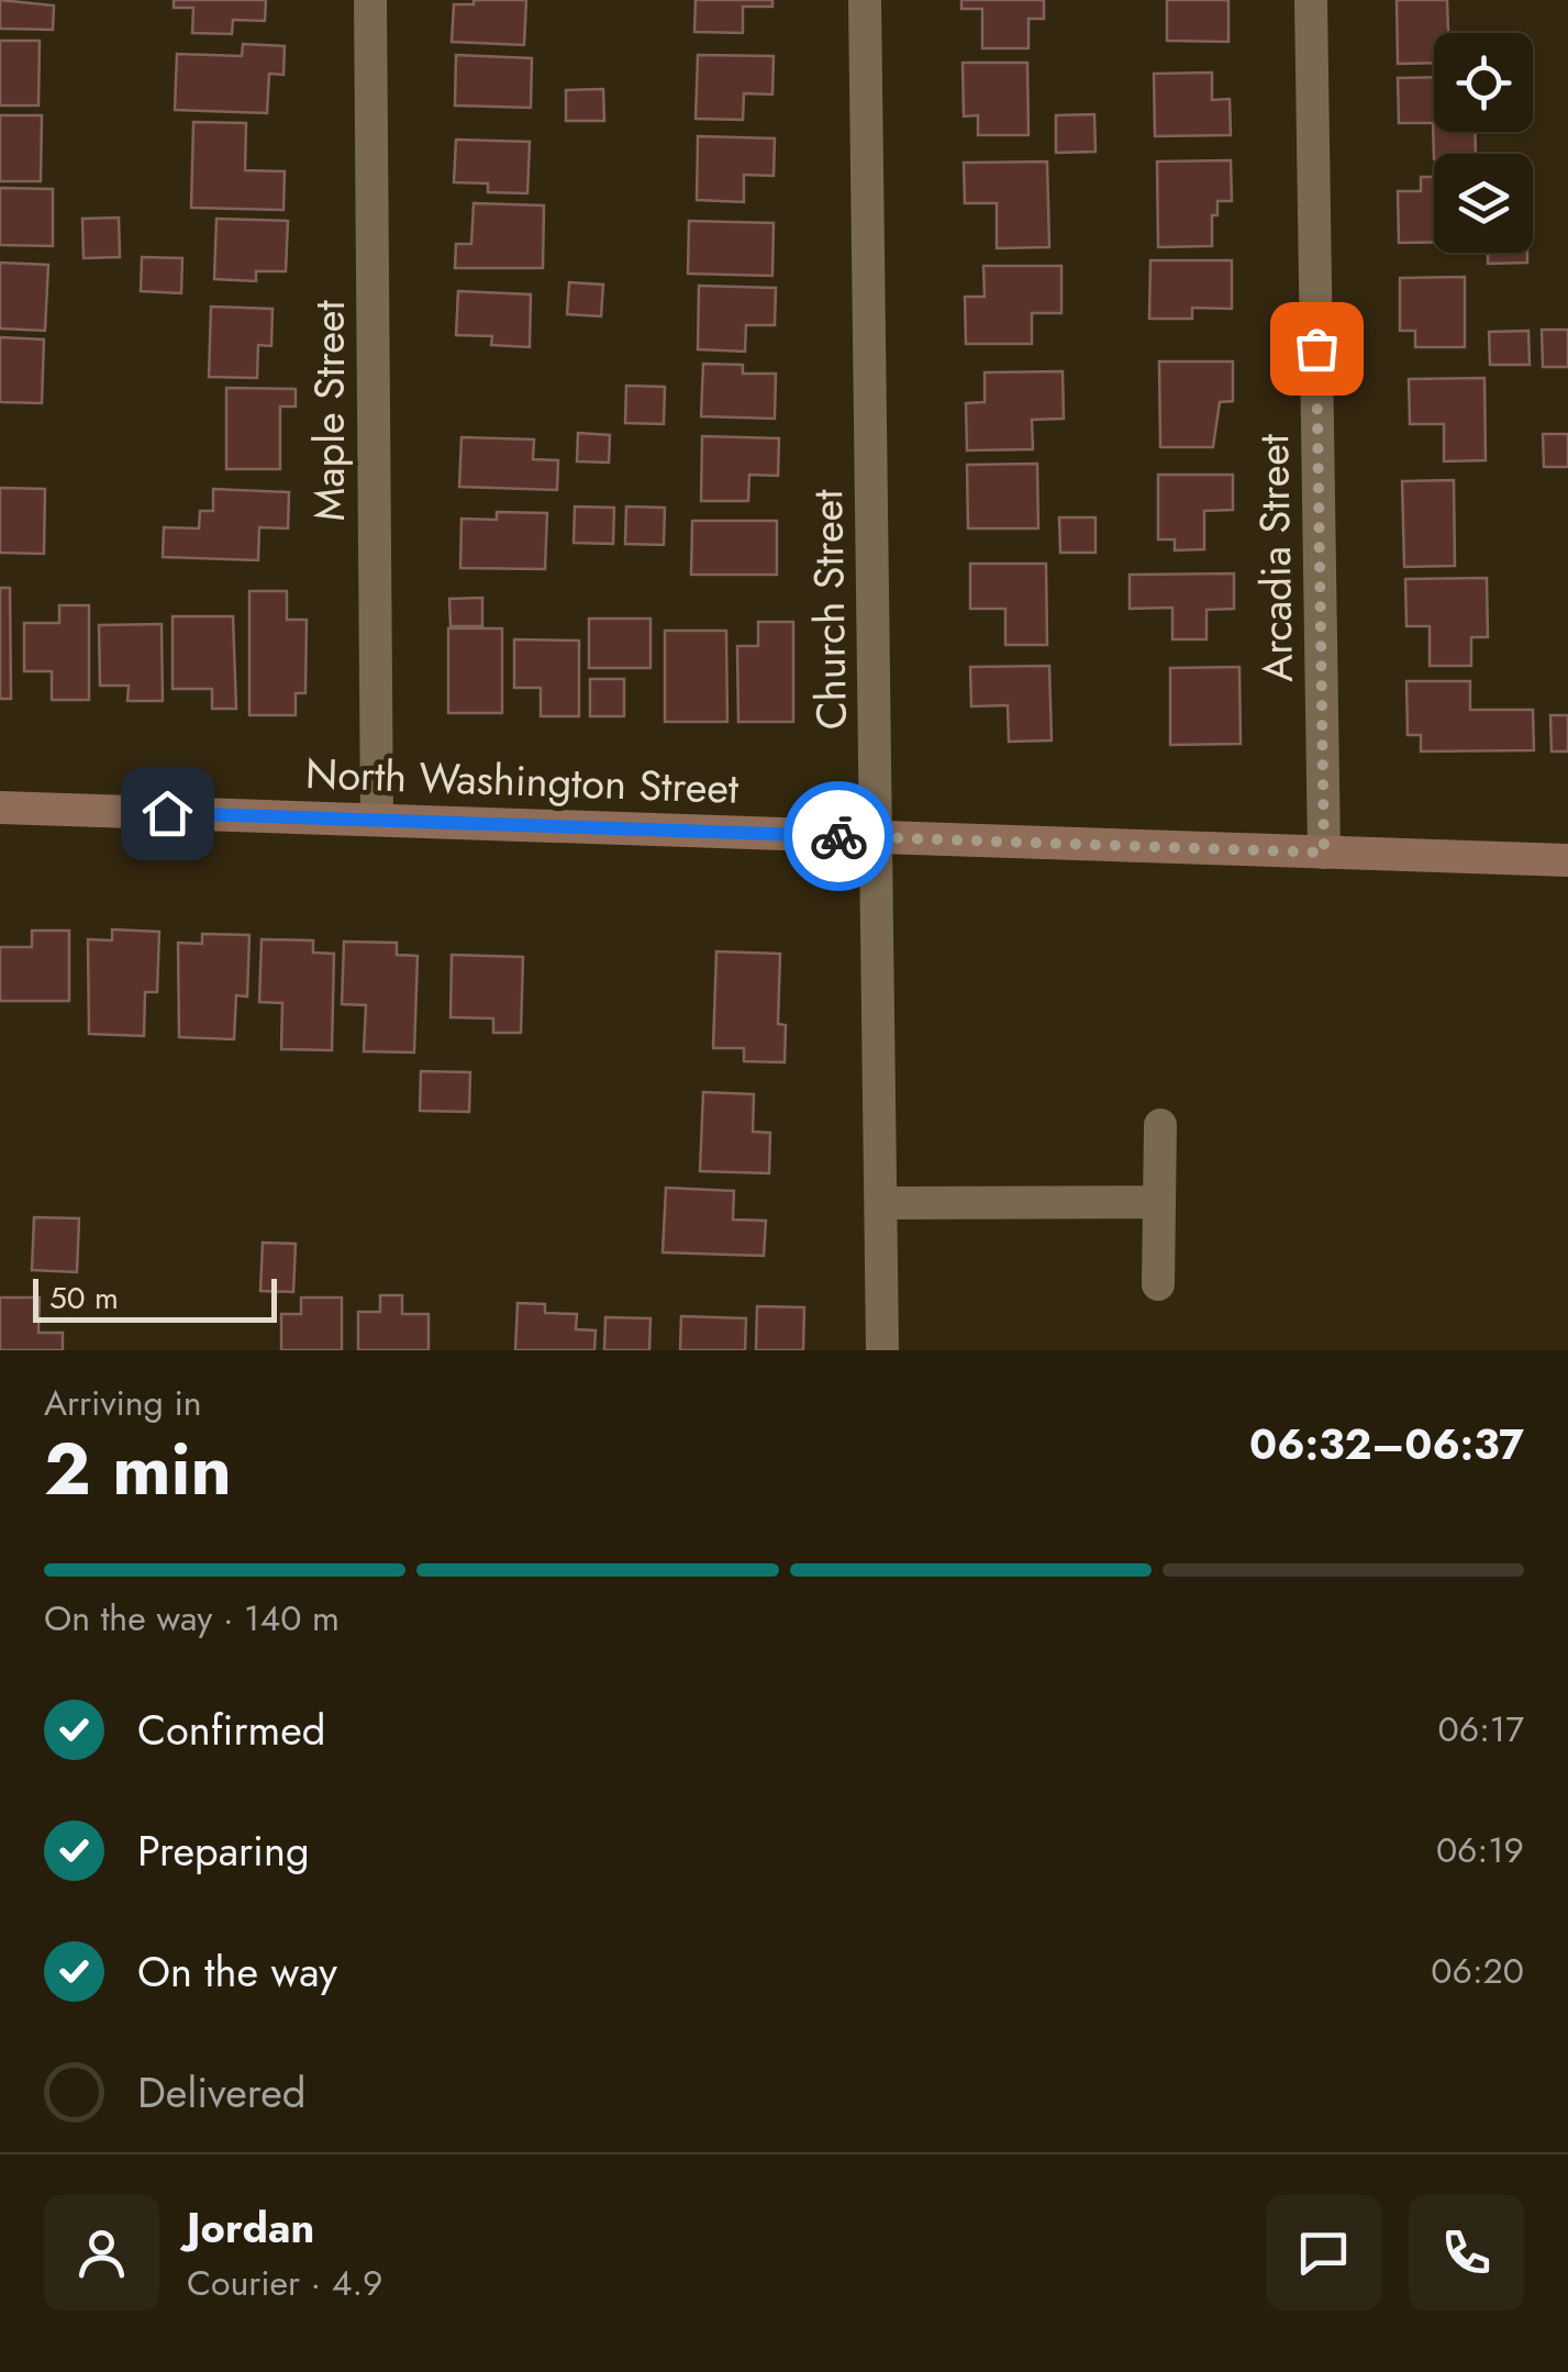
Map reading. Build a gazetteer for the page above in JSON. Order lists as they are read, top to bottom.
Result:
{
  "streets": {
    "street": [
      "Maple Street",
      "Arcadia Street",
      "Church Street",
      "North Washington Street"
    ]
  },
  "crossings": [
    ["Maple Street", "North Washington Street"],
    ["Arcadia Street", "North Washington Street"],
    ["Church Street", "North Washington Street"]
  ],
  "scale_bar": "50 m",
  "page": {
    "scale": "50 m",
    "heading": ["2 min", "Arriving in", "06:32–06:37"],
    "panel": ["Jordan", "Courier · 4.9"],
    "bar": "On the way · 140 m",
    "list": [
      ["Confirmed", "06:17"],
      ["Preparing", "06:19"],
      ["On the way", "06:20"],
      "Delivered"
    ]
  }
}
